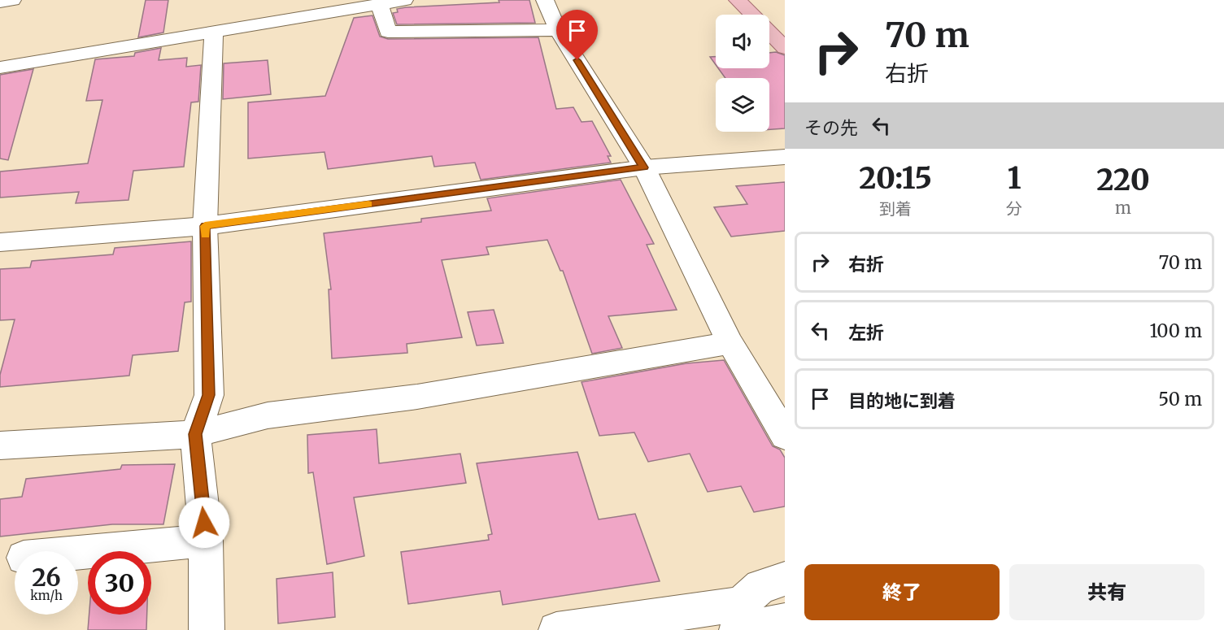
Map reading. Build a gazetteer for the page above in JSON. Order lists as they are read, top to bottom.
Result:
{
  "page": {
    "turn": ["70 m", "右折"],
    "then": "その先",
    "eta": [
      "20:15",
      "到着",
      "1",
      "分",
      "220",
      "m"
    ],
    "list": [
      {
        "name": "右折",
        "value": "70 m"
      },
      {
        "name": "左折",
        "value": "100 m"
      },
      {
        "name": "目的地に到着",
        "value": "50 m"
      }
    ],
    "speed": "26 km/h",
    "limit": "30",
    "buttons": ["終了", "共有"]
  }
}
